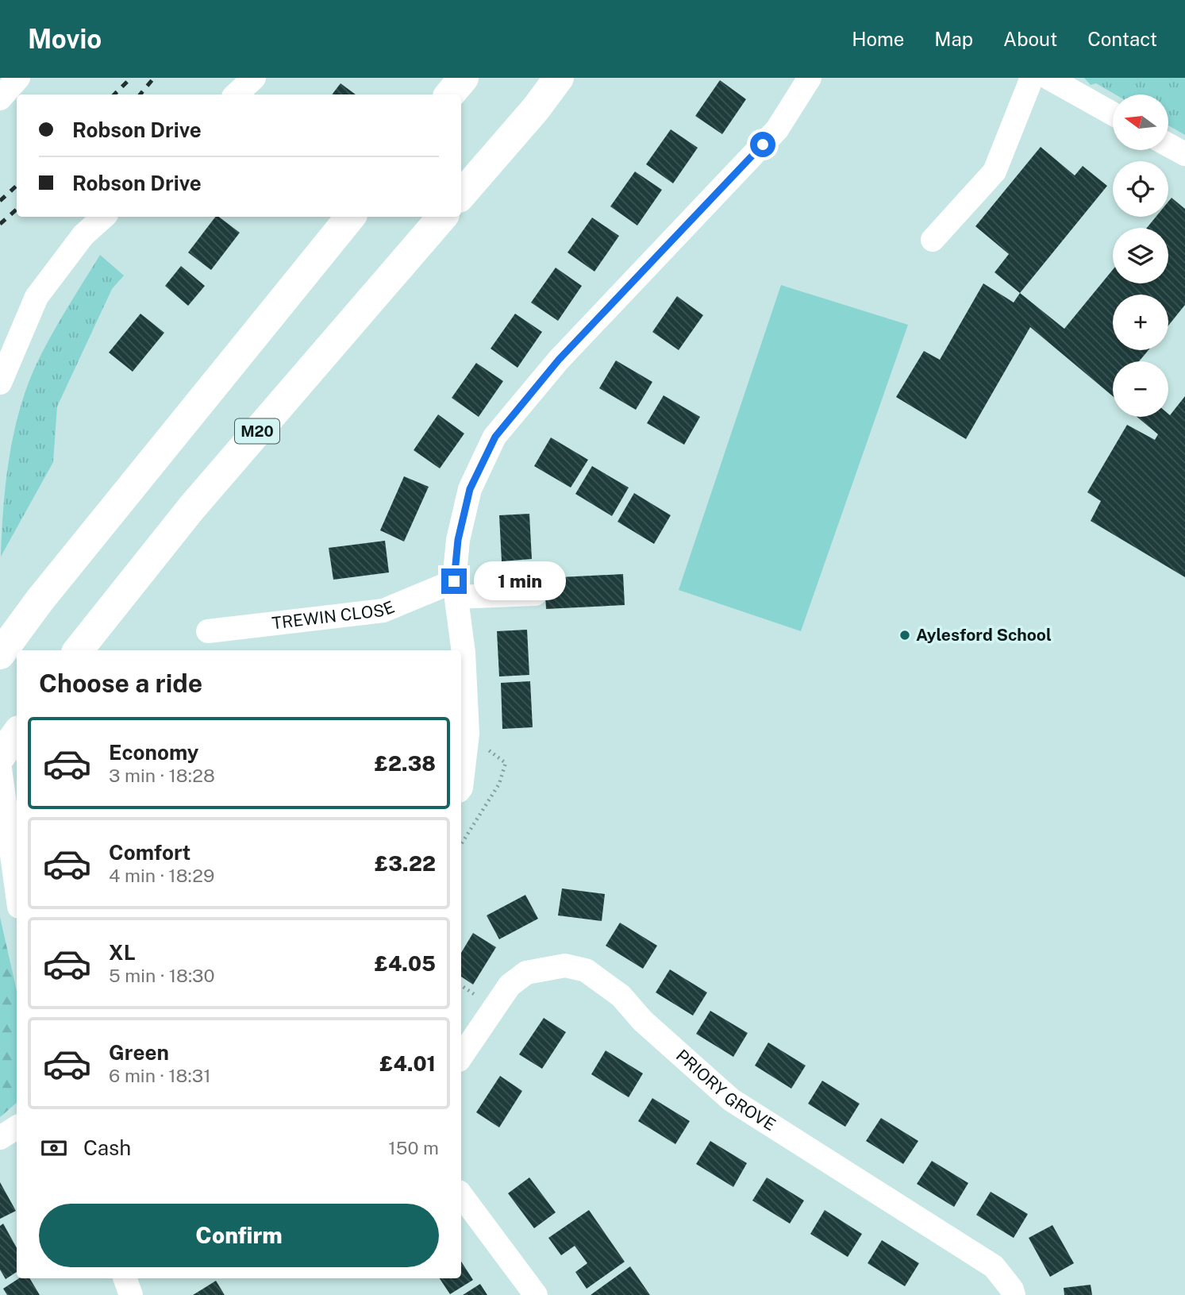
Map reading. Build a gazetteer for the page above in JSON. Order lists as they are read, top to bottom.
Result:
{
  "streets": {
    "highway": ["M20"],
    "street": ["TREWIN CLOSE", "PRIORY GROVE"]
  },
  "places": ["Aylesford School"],
  "north": "left",
  "page": {
    "header": "Movio",
    "nav": [
      "Home",
      "Map",
      "About",
      "Contact"
    ],
    "map_buttons": ["+", "−"],
    "banner": ["Robson Drive", "Robson Drive"],
    "bubble": "1 min",
    "heading": "Choose a ride",
    "list": [
      {
        "name": "Economy",
        "note": "3 min · 18:28",
        "value": "£2.38"
      },
      {
        "name": "Comfort",
        "note": "4 min · 18:29",
        "value": "£3.22"
      },
      {
        "name": "XL",
        "note": "5 min · 18:30",
        "value": "£4.05"
      },
      {
        "name": "Green",
        "note": "6 min · 18:31",
        "value": "£4.01"
      }
    ],
    "pay": ["Cash", "150 m"],
    "buttons": "Confirm"
  }
}
